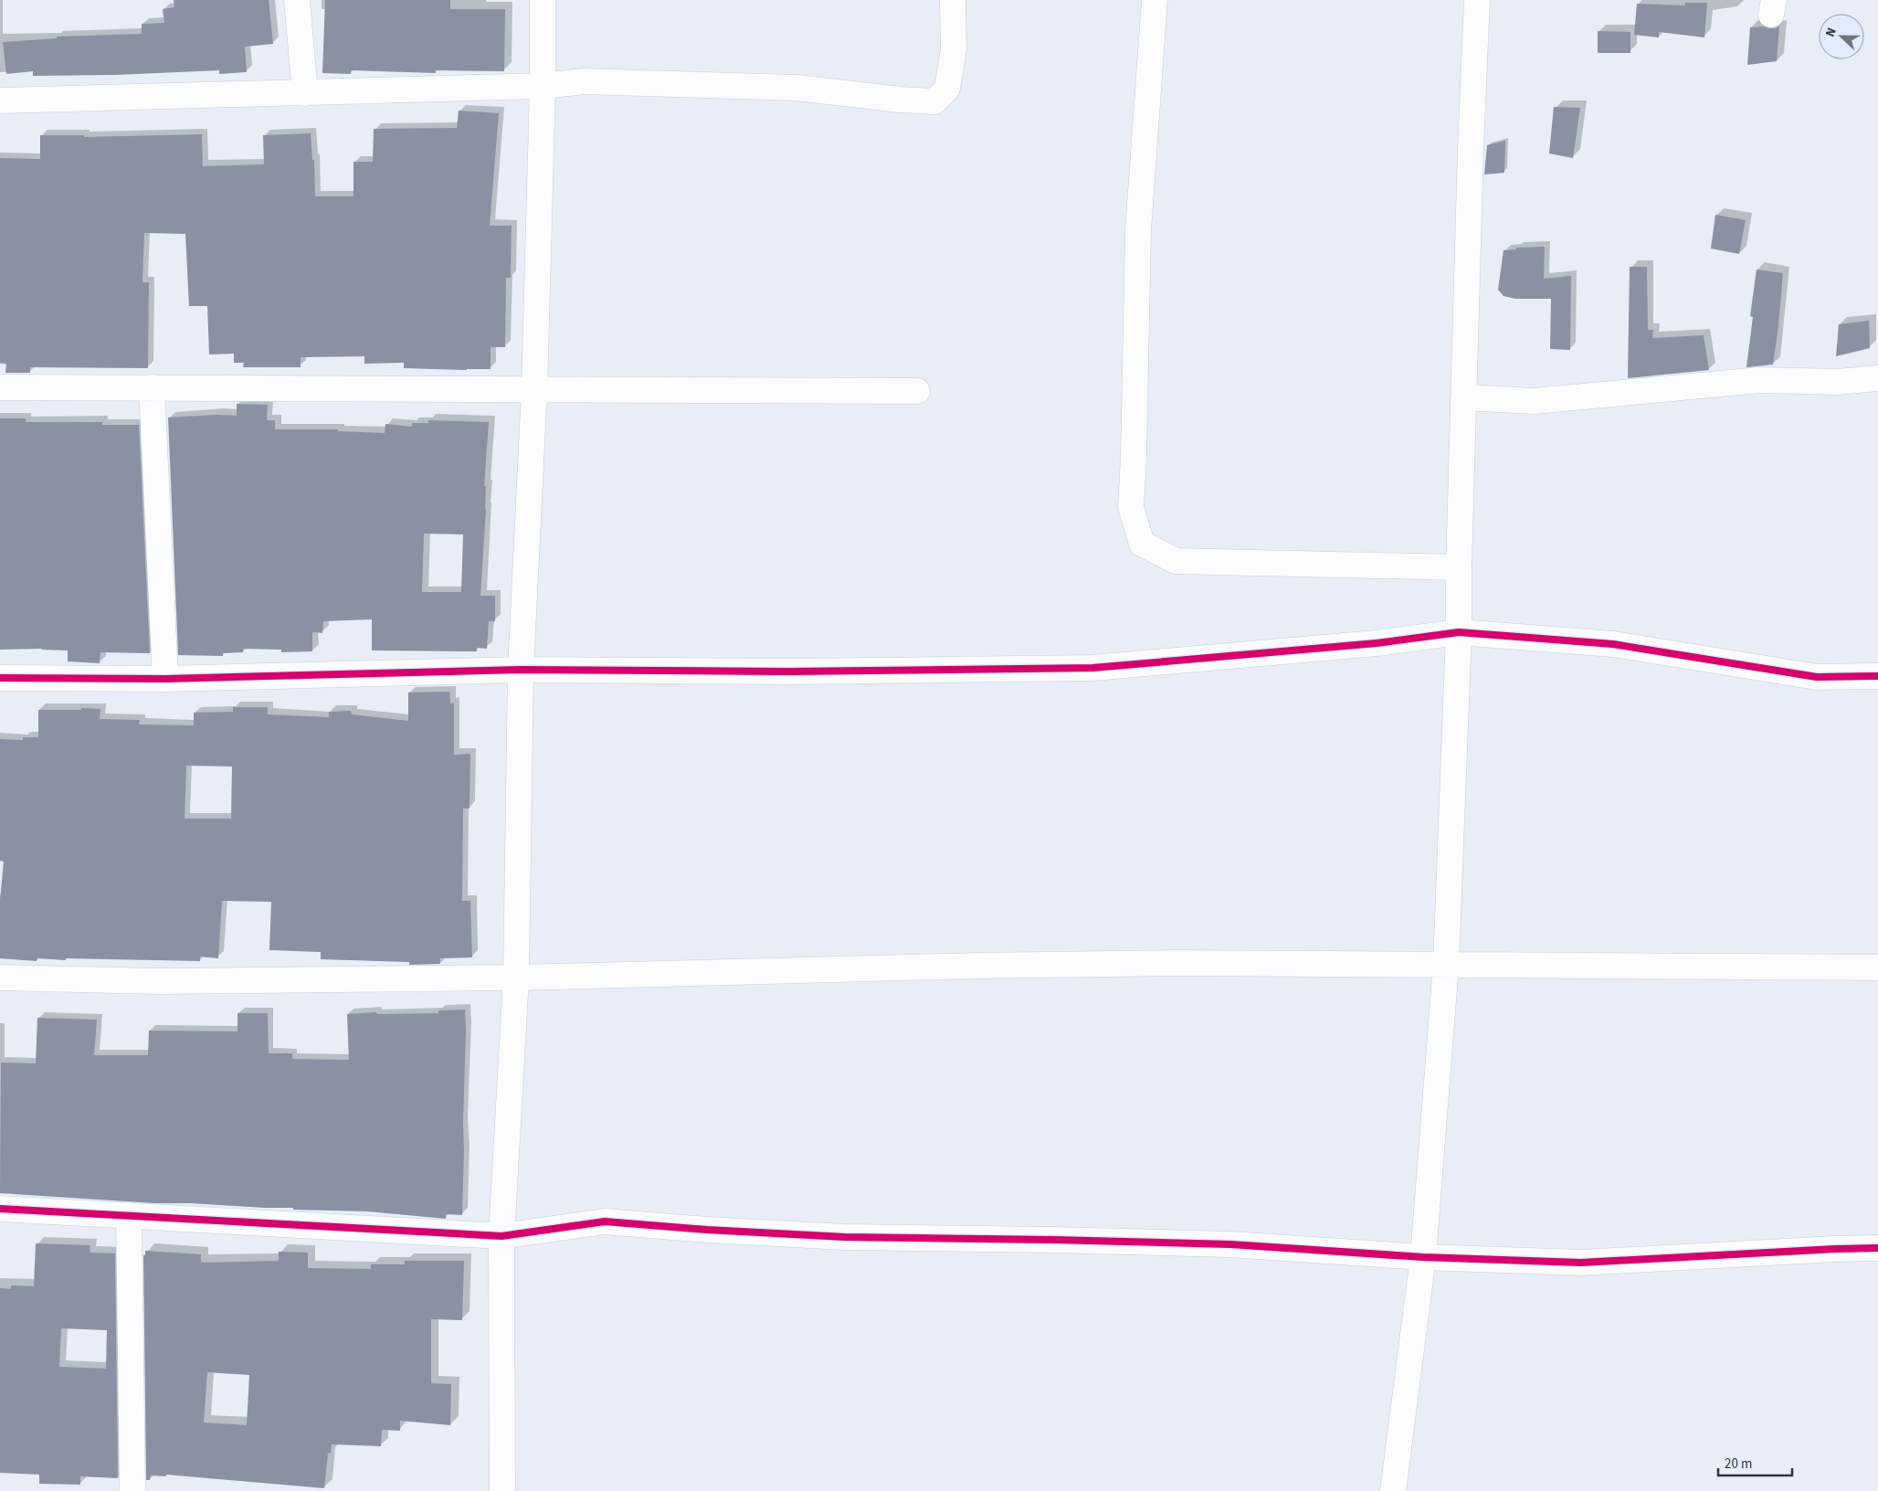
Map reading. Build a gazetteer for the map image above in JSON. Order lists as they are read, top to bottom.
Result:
{
  "scale_bar": "20 m",
  "north": "left"
}
